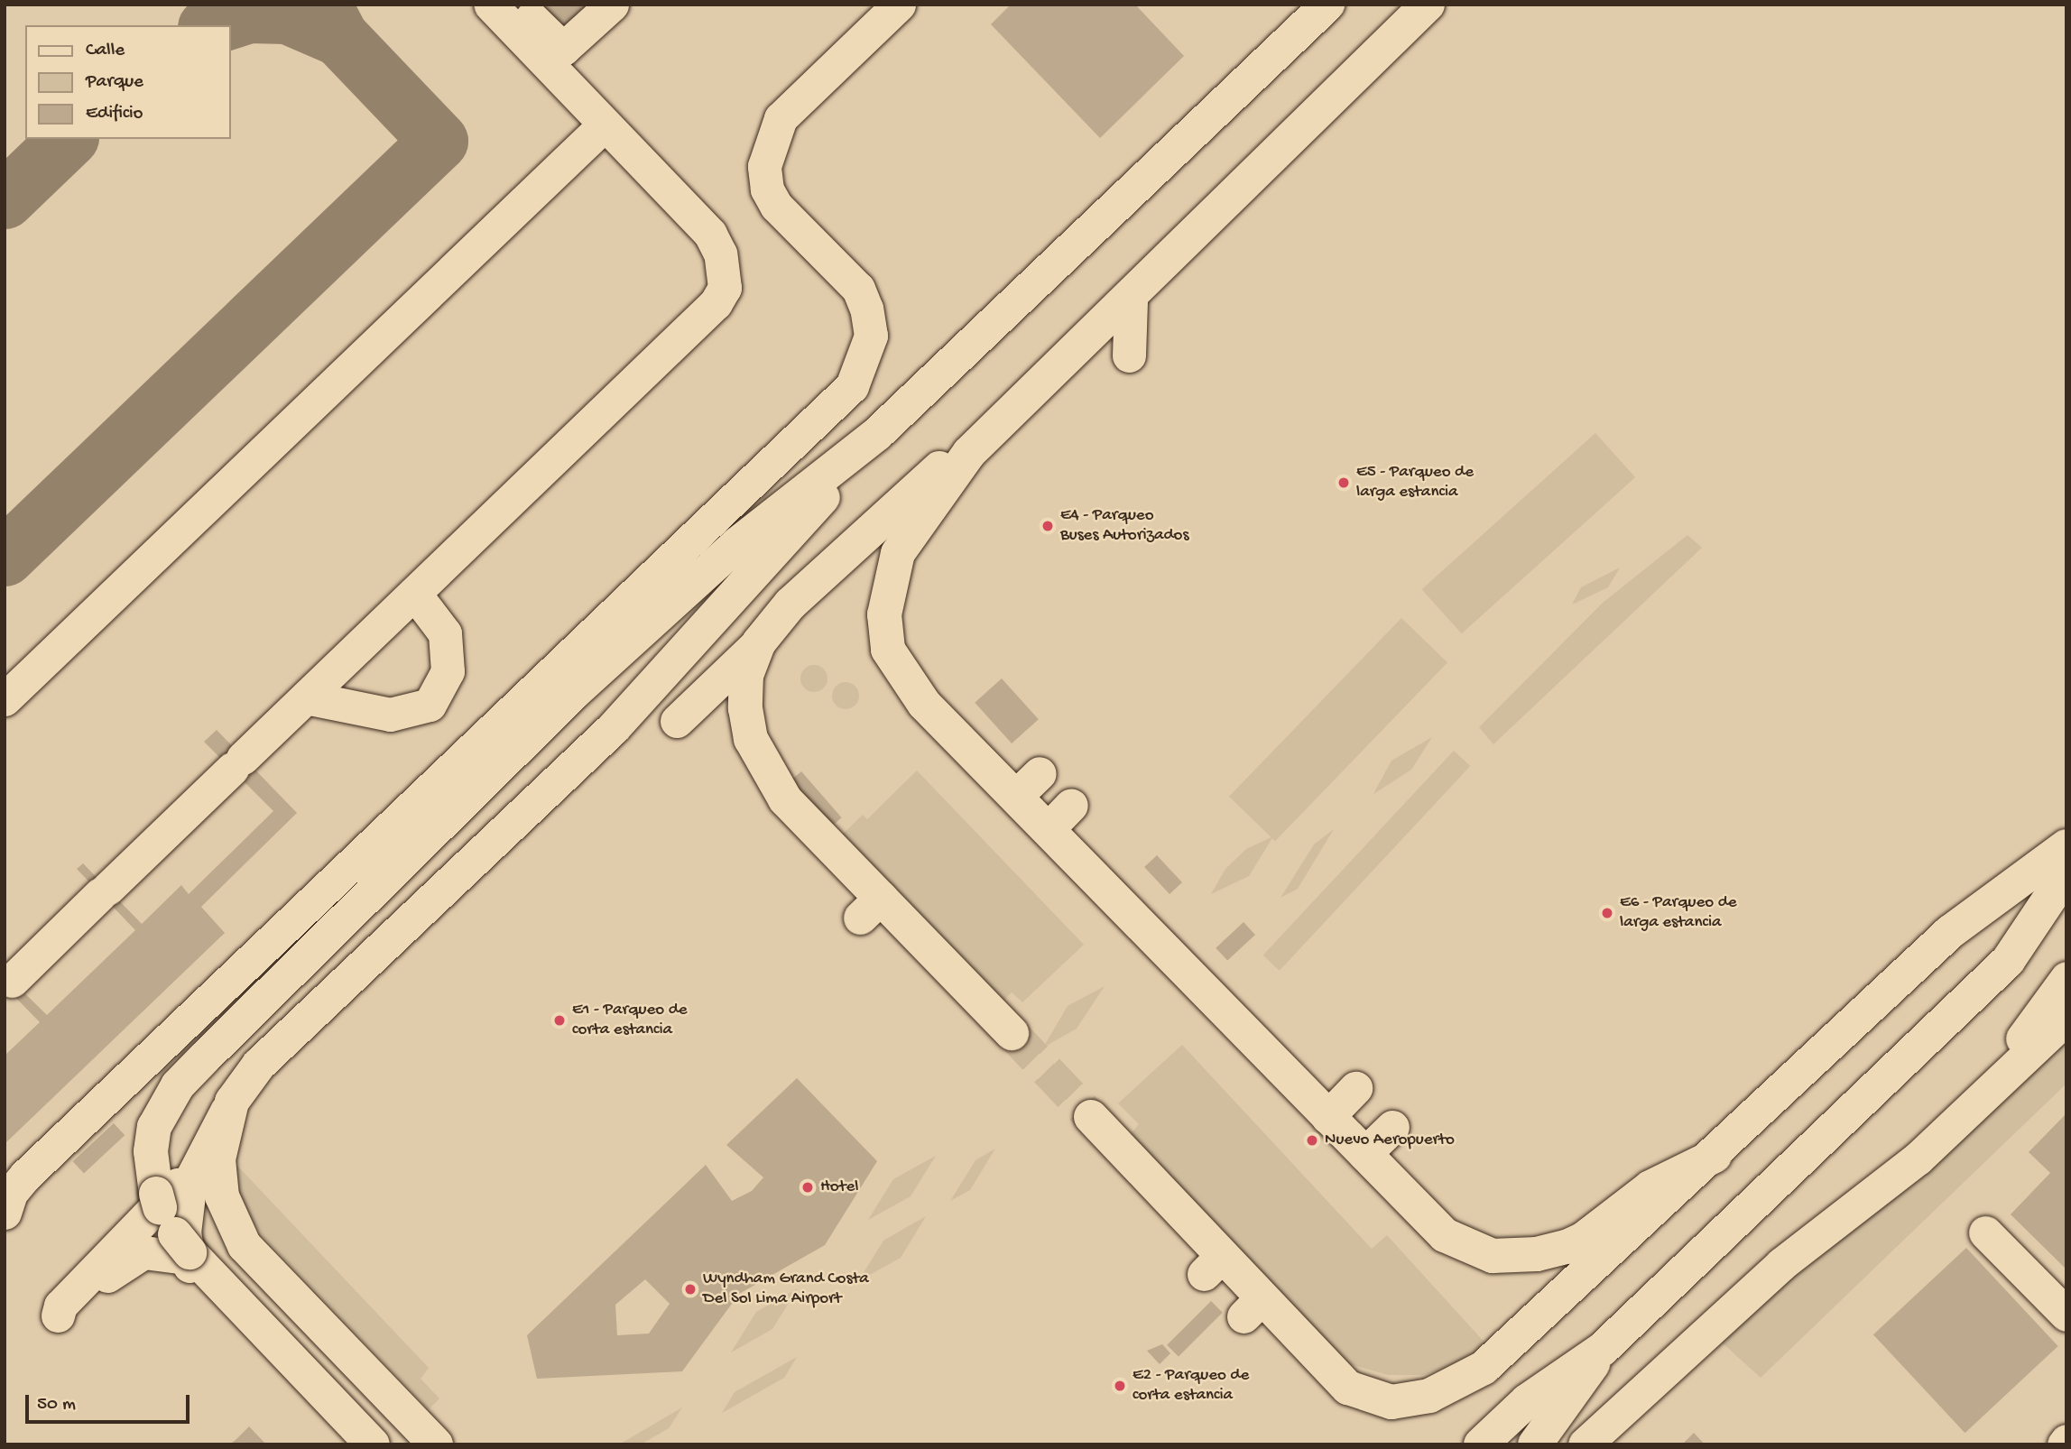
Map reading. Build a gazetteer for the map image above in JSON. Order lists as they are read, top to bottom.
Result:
{
  "places": [
    "E5 - Parqueo de larga estancia",
    "E4 - Parqueo Buses Autorizados",
    "E6 - Parqueo de larga estancia",
    "E1 - Parqueo de corta estancia",
    "Nuevo Aeropuerto",
    "Hotel",
    "Wyndham Grand Costa Del Sol Lima Airport",
    "E2 - Parqueo de corta estancia"
  ],
  "legend": ["Calle", "Parque", "Edificio"],
  "scale_bar": "50 m"
}
